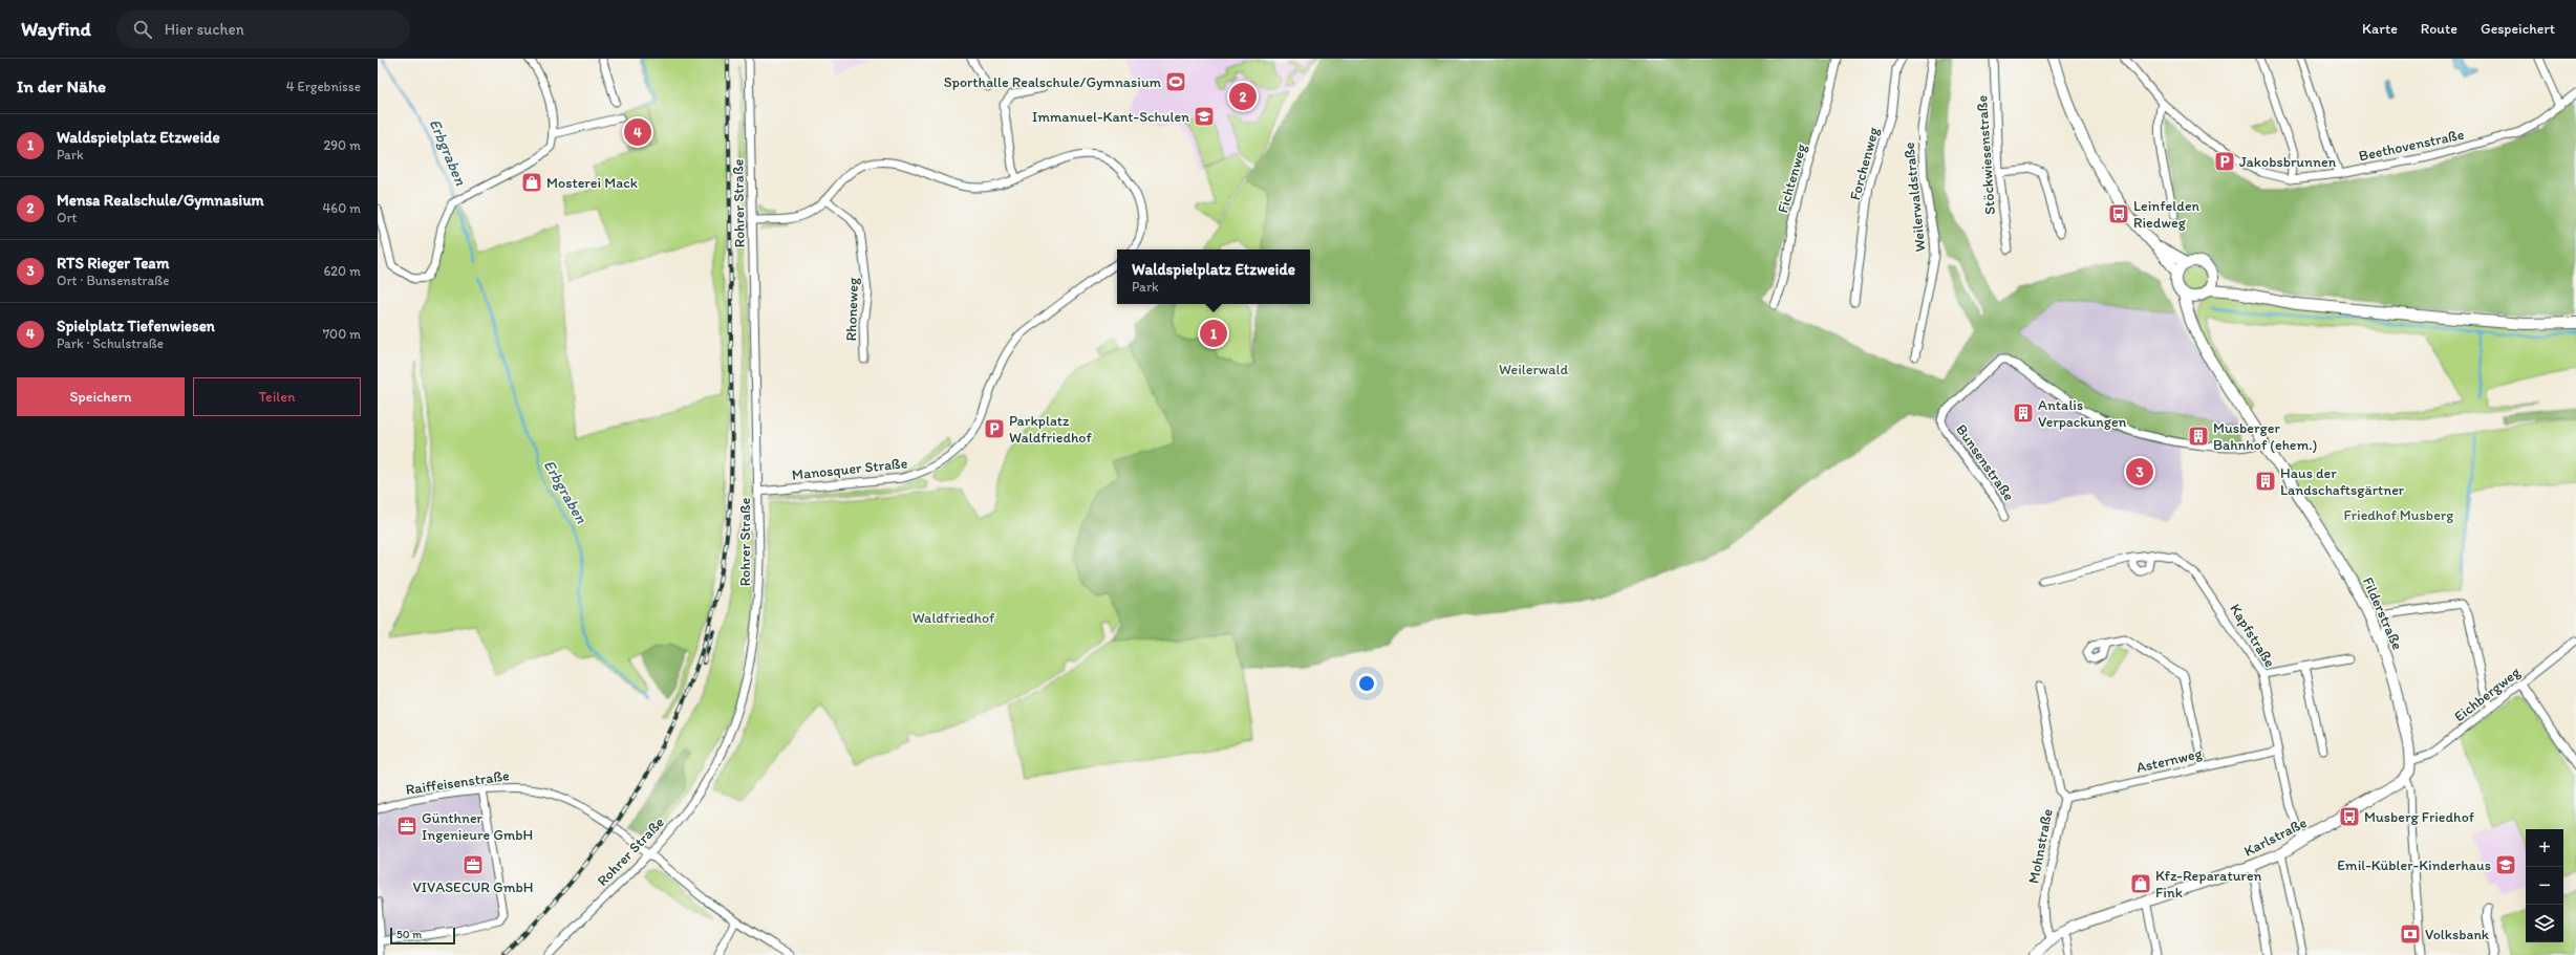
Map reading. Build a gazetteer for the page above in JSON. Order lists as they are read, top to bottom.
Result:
{
  "streets": {
    "main road": ["Filderstraße", "Karlstraße"],
    "street": [
      "Beethovenstraße",
      "Stöckwiesenstraße",
      "Forchenweg",
      "Fichtenweg",
      "Weilerwaldstraße",
      "Rohrer Straße",
      "Rhoneweg",
      "Bunsenstraße",
      "Manosquer Straße",
      "Kapfstraße",
      "Eichbergweg",
      "Asternweg",
      "Raiffeisenstraße",
      "Mohnstraße"
    ]
  },
  "crossings": [
    ["Rohrer Straße", "Manosquer Straße"],
    ["Rohrer Straße", "Raiffeisenstraße"],
    ["Bunsenstraße", "Filderstraße"],
    ["Filderstraße", "Eichbergweg"],
    ["Filderstraße", "Karlstraße"],
    ["Kapfstraße", "Asternweg"],
    ["Kapfstraße", "Karlstraße"],
    ["Asternweg", "Mohnstraße"],
    ["Karlstraße", "Mohnstraße"]
  ],
  "water": ["Erbgraben"],
  "parks": ["Weilerwald", "Friedhof Musberg", "Waldfriedhof"],
  "places": {
    "sports": ["Sporthalle Realschule/Gymnasium"],
    "school or university": ["Immanuel-Kant-Schulen", "Emil-Kübler-Kinderhaus"],
    "parking": ["Jakobsbrunnen", "Parkplatz Waldfriedhof"],
    "shop": ["Mosterei Mack", "Kfz-Reparaturen Fink"],
    "bus stop": ["Leinfelden Riedweg", "Musberg Friedhof"],
    "building": ["Antalis Verpackungen", "Musberger Bahnhof (ehem.)", "Haus der Landschaftsgärtner"],
    "office": ["Günthner Ingenieure GmbH", "VIVASECUR GmbH"],
    "bank": ["Volksbank"]
  },
  "scale_bar": "50 m",
  "page": {
    "header": "Wayfind",
    "search": "Hier suchen",
    "nav": ["Karte", "Route", "Gespeichert"],
    "heading": ["In der Nähe", "4 Ergebnisse"],
    "pins": [
      "2",
      "4",
      "1",
      "3"
    ],
    "list": [
      {
        "mark": "1",
        "name": "Waldspielplatz Etzweide",
        "note": "Park",
        "value": "290 m"
      },
      {
        "mark": "2",
        "name": "Mensa Realschule/Gymnasium",
        "note": "Ort",
        "value": "460 m"
      },
      {
        "mark": "3",
        "name": "RTS Rieger Team",
        "note": "Ort · Bunsenstraße",
        "value": "620 m"
      },
      {
        "mark": "4",
        "name": "Spielplatz Tiefenwiesen",
        "note": "Park · Schulstraße",
        "value": "700 m"
      }
    ],
    "popup": ["Waldspielplatz Etzweide", "Park"],
    "buttons": ["Speichern", "Teilen"],
    "map_buttons": ["+", "−"],
    "scale": "50 m"
  }
}
